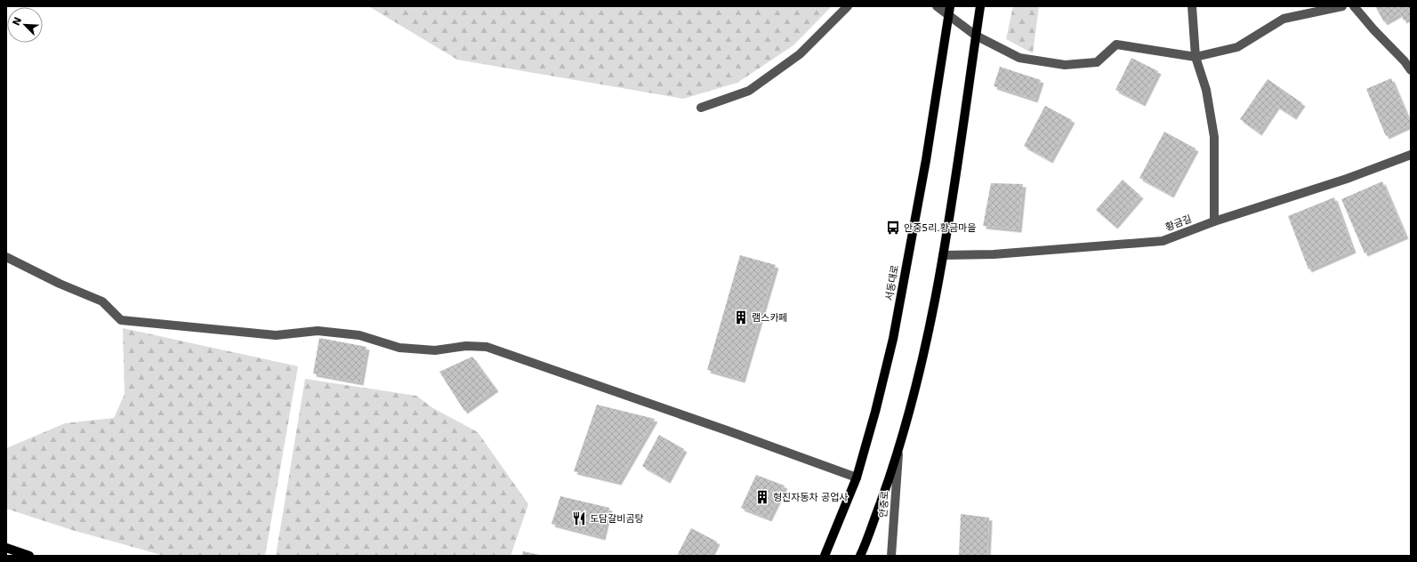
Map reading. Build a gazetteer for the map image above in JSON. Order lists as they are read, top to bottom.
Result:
{
  "streets": {
    "main road": ["서동대로"],
    "street": ["황금길", "안중로"]
  },
  "places": {
    "bus stop": ["안중5리.황금마을"],
    "building": ["램스카페", "형진자동차 공업사"],
    "restaurant": ["도담갈비곰탕"]
  },
  "north": "top left"
}
